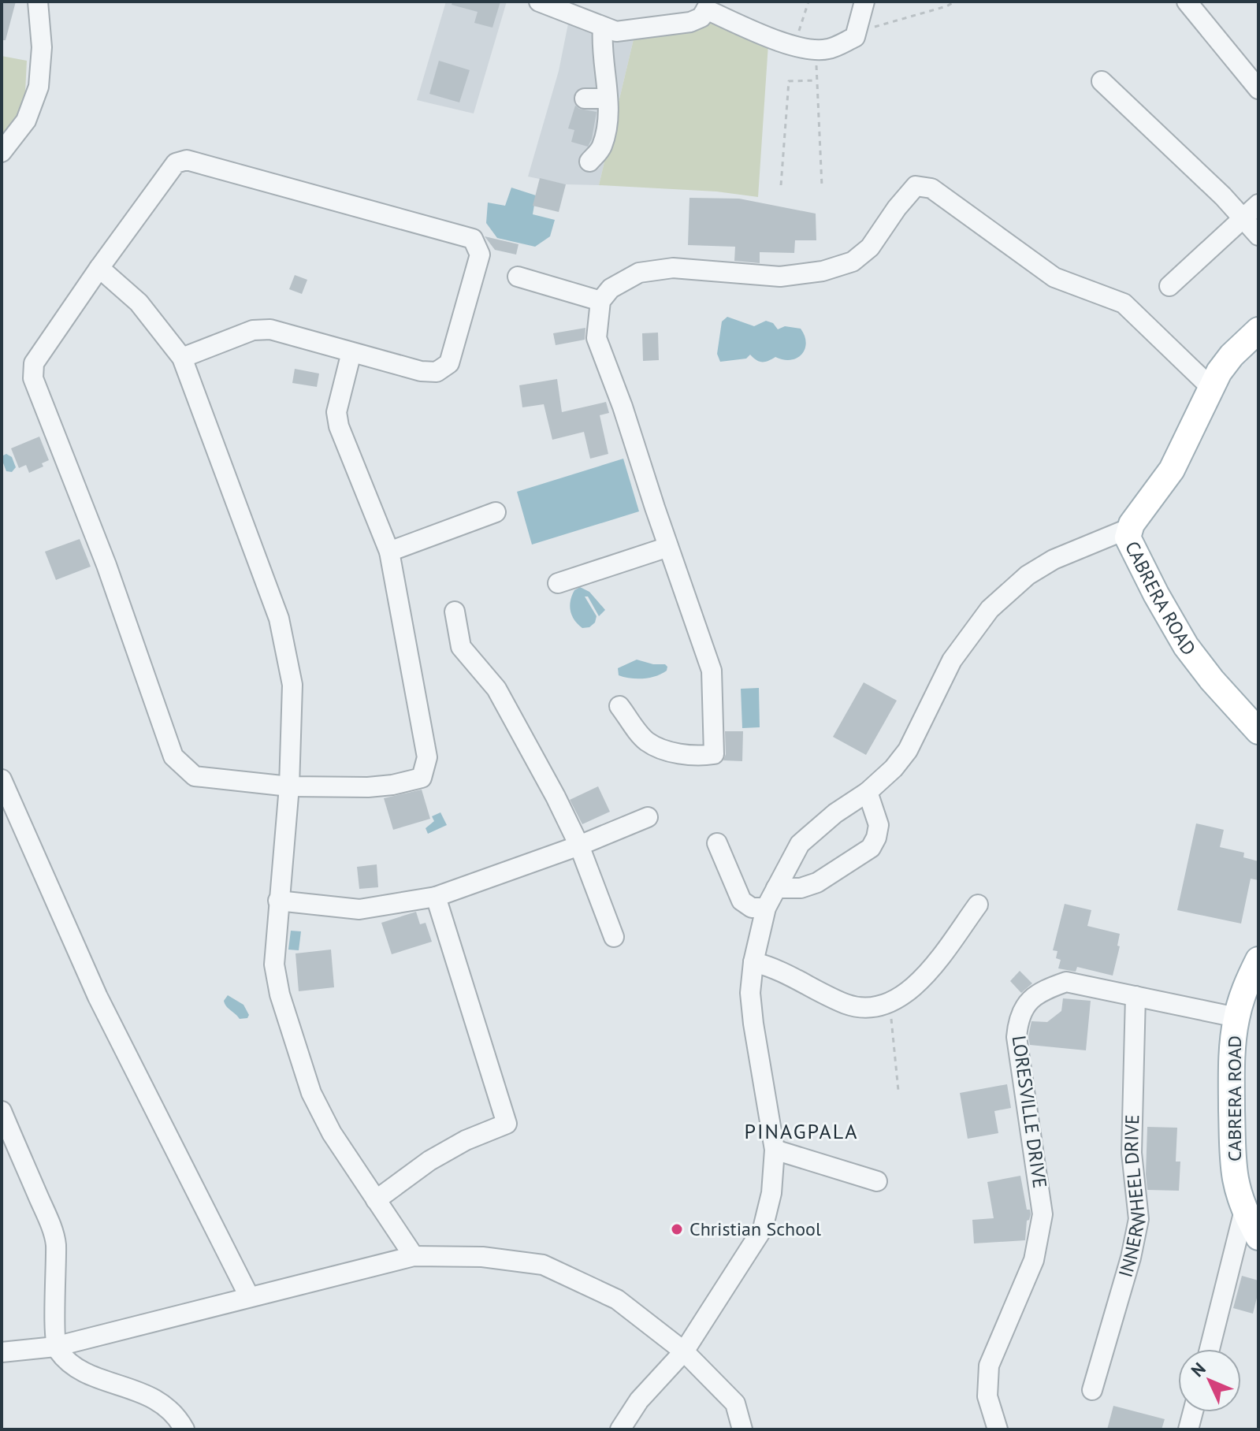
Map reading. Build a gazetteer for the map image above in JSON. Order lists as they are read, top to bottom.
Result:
{
  "streets": {
    "main road": ["CABRERA ROAD"],
    "street": ["LORESVILLE DRIVE", "INNERWHEEL DRIVE"]
  },
  "crossings": [
    ["CABRERA ROAD", "LORESVILLE DRIVE"],
    ["LORESVILLE DRIVE", "INNERWHEEL DRIVE"]
  ],
  "districts": ["PINAGPALA"],
  "places": ["Christian School"],
  "north": "top left"
}
